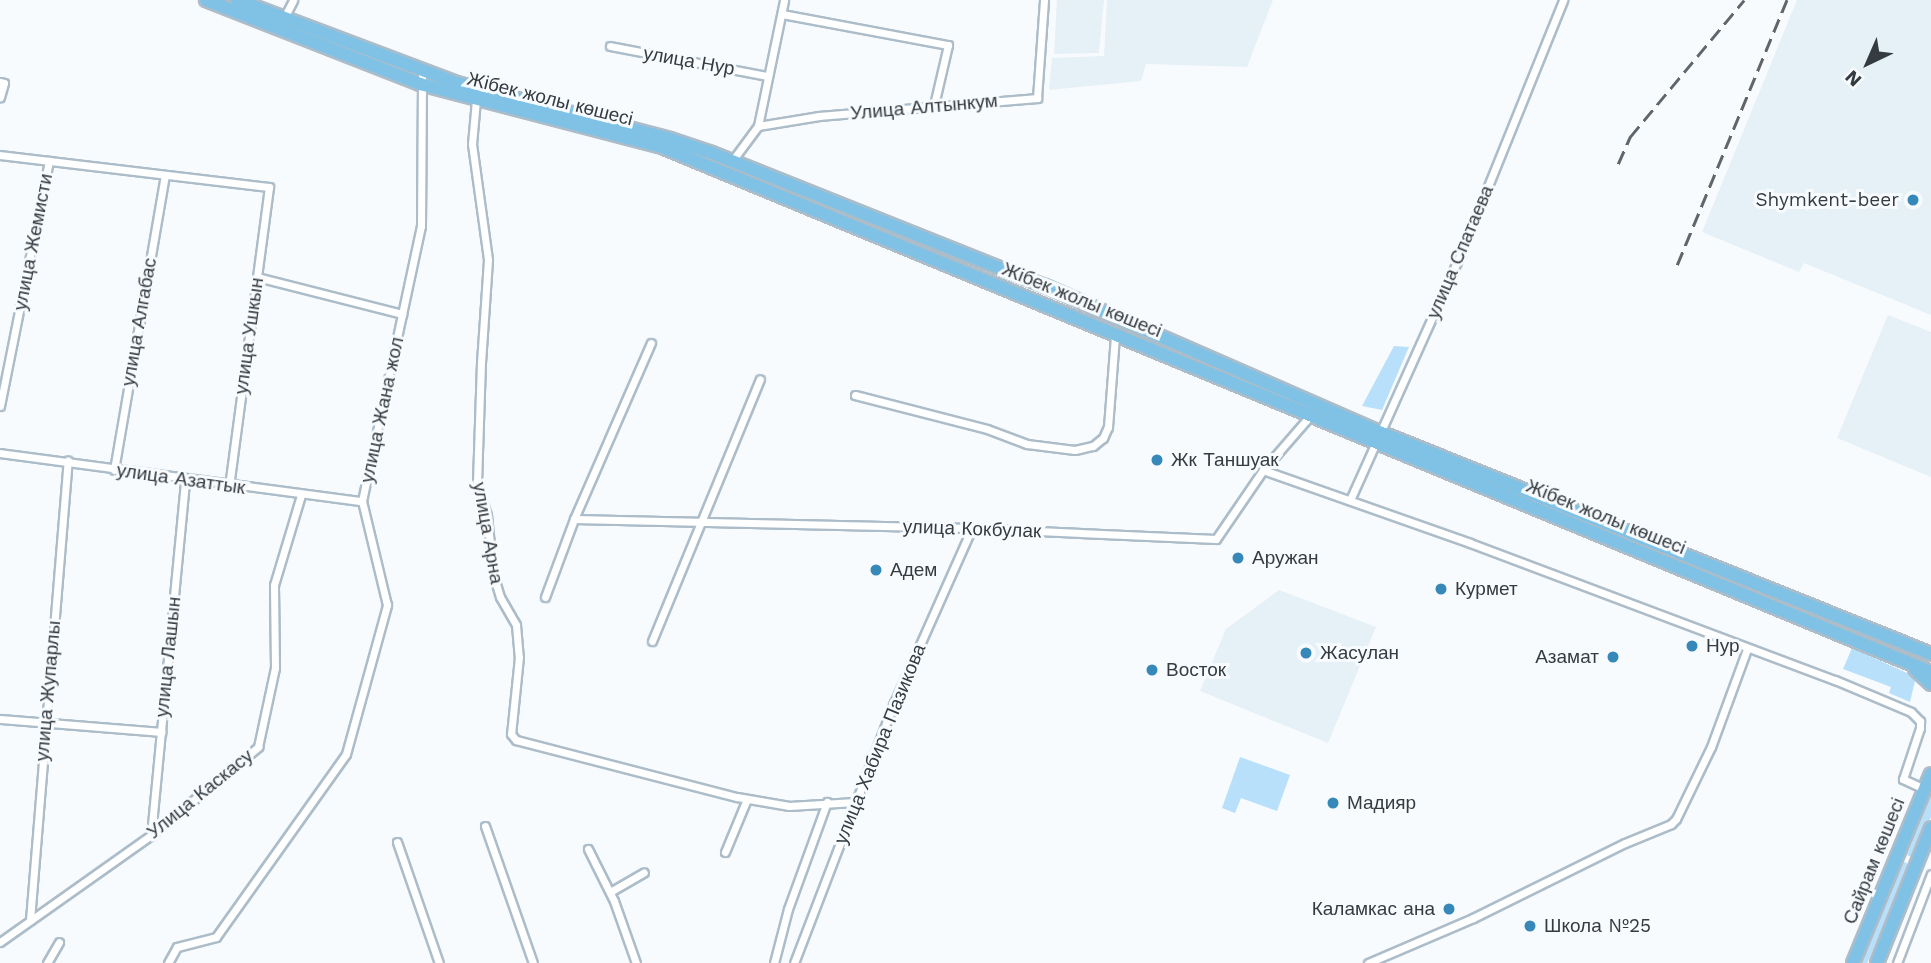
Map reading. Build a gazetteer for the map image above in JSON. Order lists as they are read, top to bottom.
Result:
{
  "streets": {
    "main road": ["Жібек жолы көшесі", "Сайрам көшесі"],
    "street": [
      "улица Нур",
      "Улица Алтынкум",
      "улица Жемисти",
      "улица Спатаева",
      "улица Алгабас",
      "улица Ушкын",
      "улица Жана жол",
      "улица Азаттык",
      "улица Кокбулак",
      "улица Арна",
      "улица Лашын",
      "улица Жупарлы",
      "улица Хабира Пазикова",
      "Улица Каскасу"
    ]
  },
  "crossings": [
    ["Жібек жолы көшесі", "улица Спатаева"],
    ["Жібек жолы көшесі", "улица Жана жол"],
    ["Жібек жолы көшесі", "улица Кокбулак"],
    ["Жібек жолы көшесі", "улица Арна"],
    ["улица Алгабас", "улица Ушкын"],
    ["улица Алгабас", "улица Азаттык"],
    ["улица Ушкын", "улица Азаттык"],
    ["улица Жана жол", "улица Азаттык"],
    ["улица Азаттык", "улица Лашын"],
    ["улица Азаттык", "улица Жупарлы"],
    ["улица Азаттык", "Улица Каскасу"],
    ["улица Кокбулак", "улица Хабира Пазикова"],
    ["улица Арна", "улица Хабира Пазикова"],
    ["улица Лашын", "Улица Каскасу"],
    ["улица Жупарлы", "Улица Каскасу"]
  ],
  "places": [
    "Shymkent-beer",
    "Жк Таншуак",
    "Аружан",
    "Адем",
    "Курмет",
    "Нур",
    "Жасулан",
    "Азамат",
    "Восток",
    "Мадияр",
    "Каламкас ана",
    "Школа №25"
  ],
  "north": "bottom left"
}
